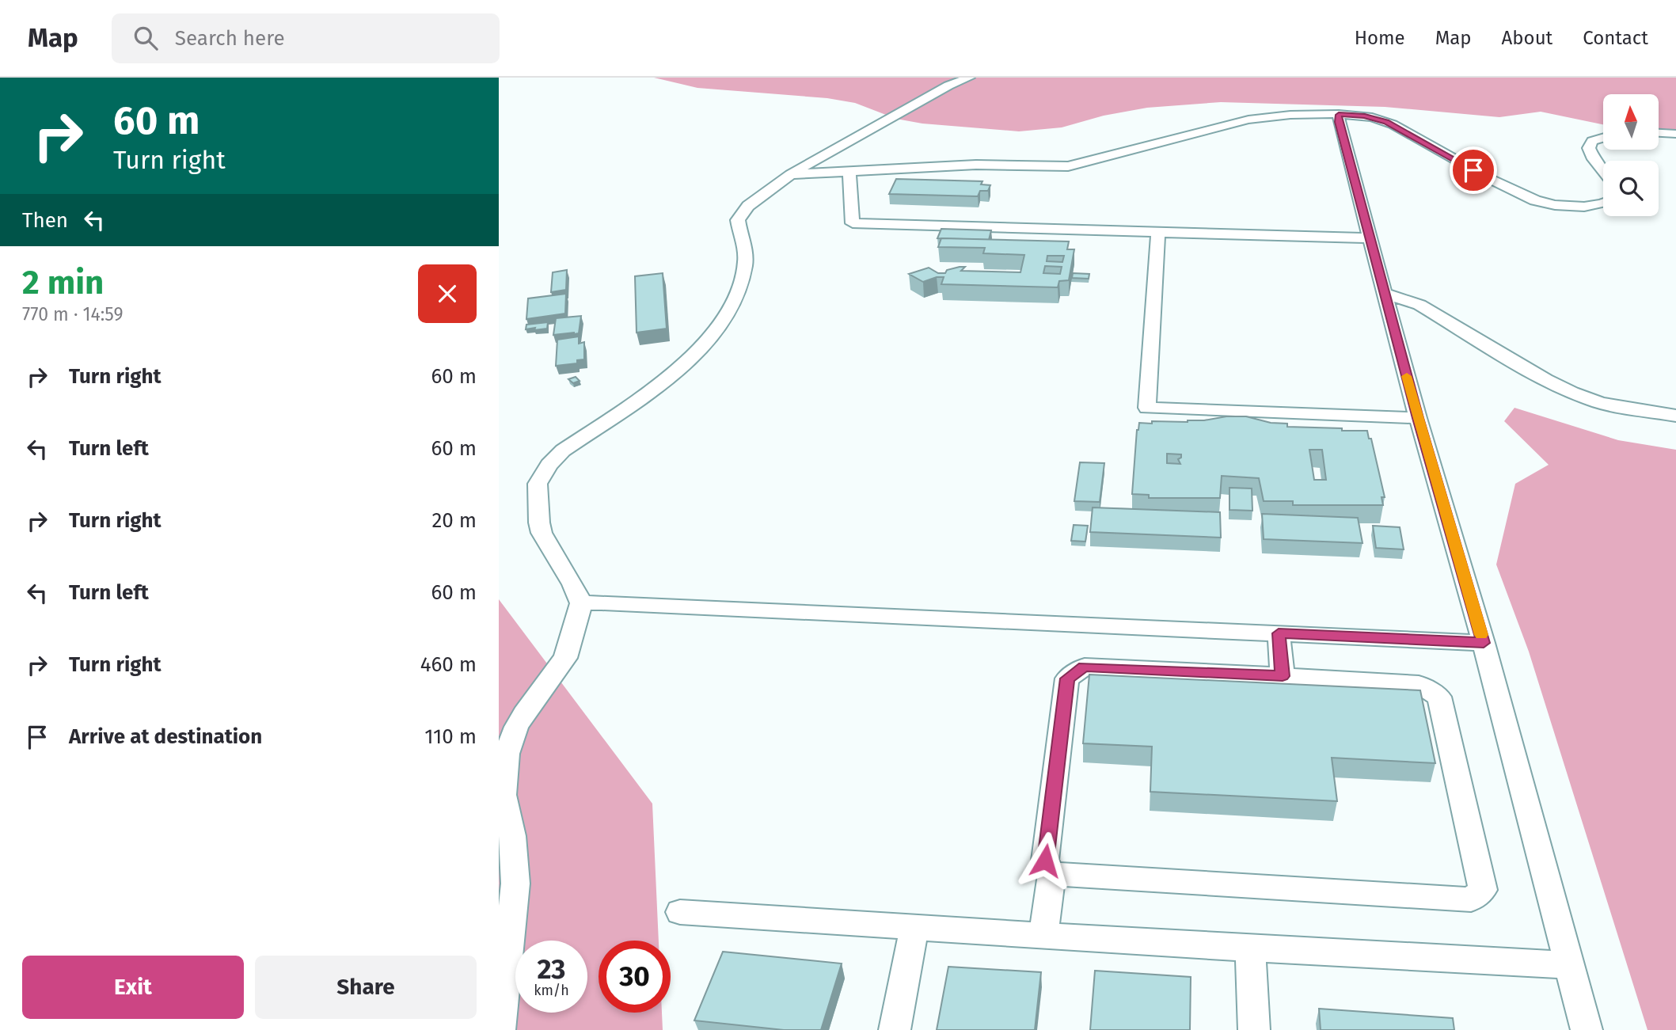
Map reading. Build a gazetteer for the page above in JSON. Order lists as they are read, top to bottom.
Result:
{
  "north": "top",
  "page": {
    "header": "Map",
    "search": "Search here",
    "nav": [
      "Home",
      "Map",
      "About",
      "Contact"
    ],
    "turn": ["60 m", "Turn right"],
    "then": "Then",
    "heading": ["2 min", "770 m · 14:59"],
    "list": [
      {
        "name": "Turn right",
        "value": "60 m"
      },
      {
        "name": "Turn left",
        "value": "60 m"
      },
      {
        "name": "Turn right",
        "value": "20 m"
      },
      {
        "name": "Turn left",
        "value": "60 m"
      },
      {
        "name": "Turn right",
        "value": "460 m"
      },
      {
        "name": "Arrive at destination",
        "value": "110 m"
      }
    ],
    "speed": "23 km/h",
    "limit": "30",
    "buttons": ["Exit", "Share"]
  }
}
